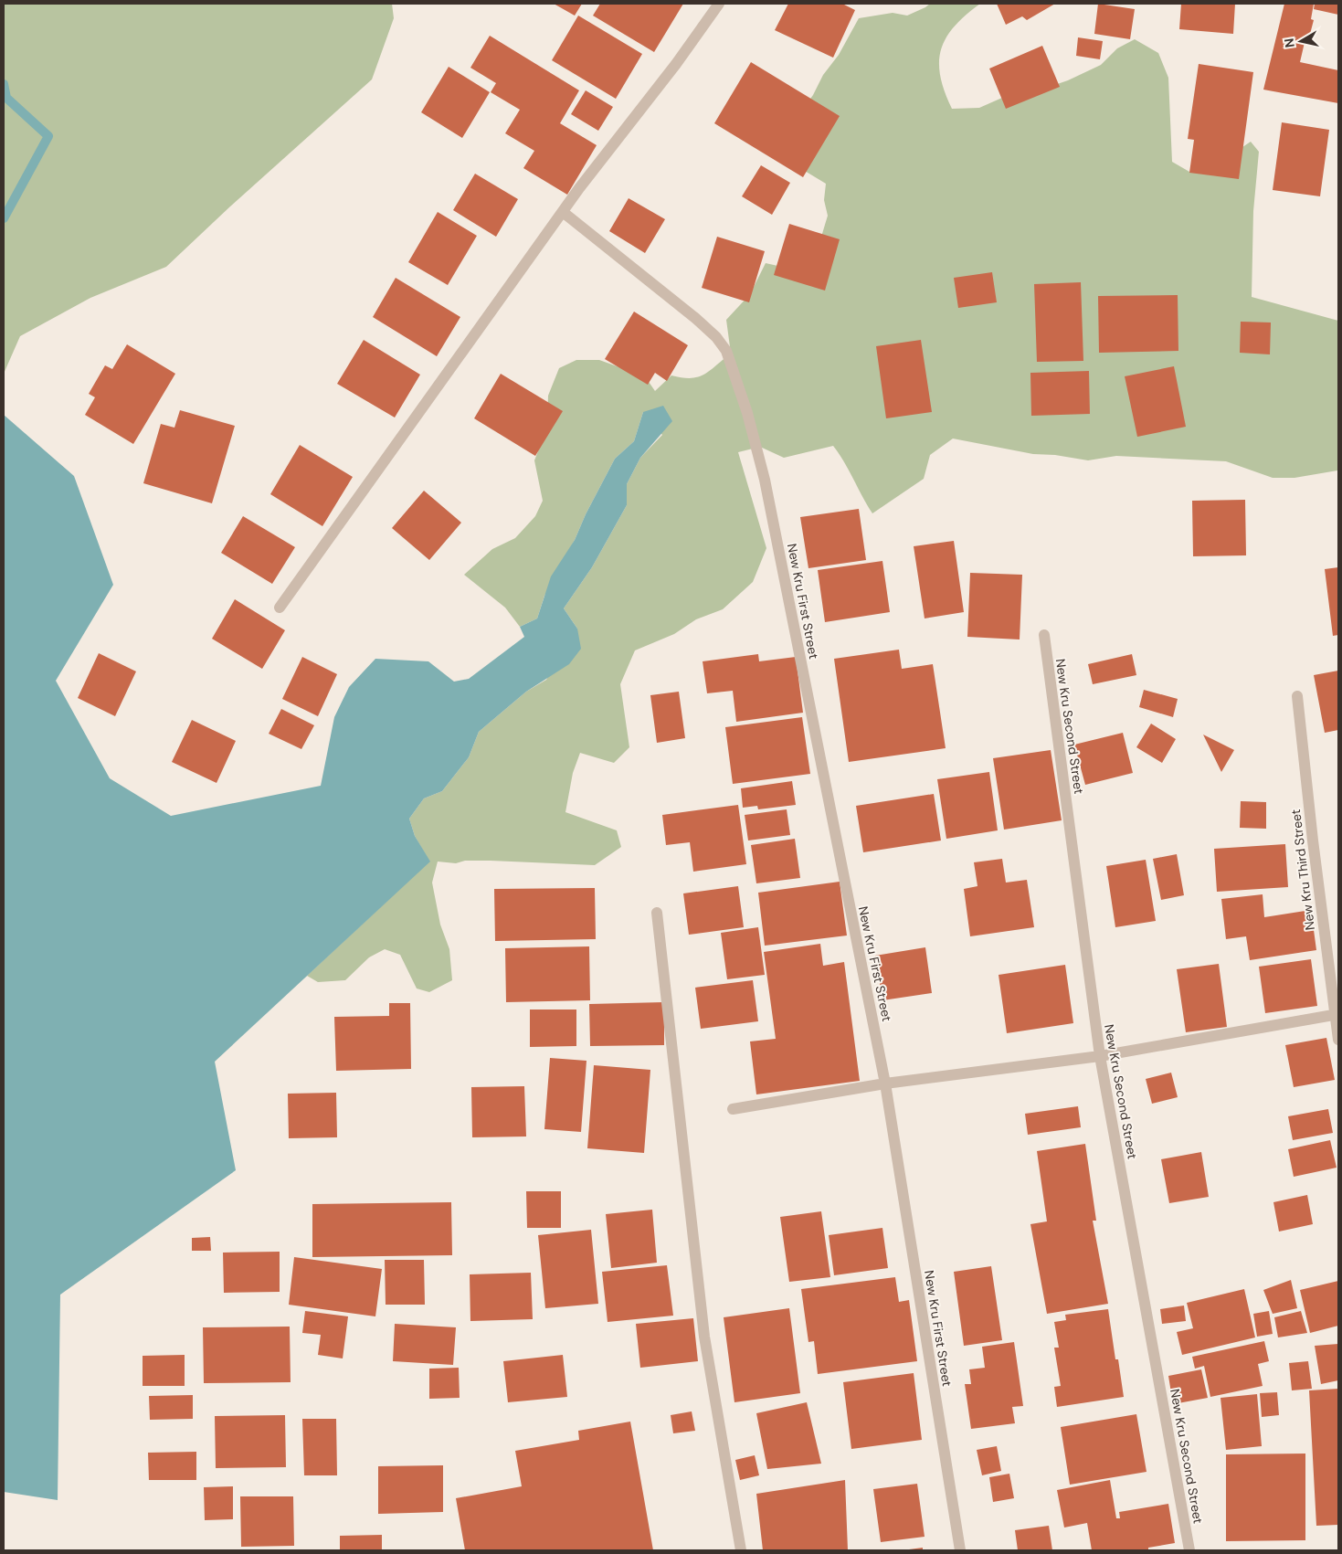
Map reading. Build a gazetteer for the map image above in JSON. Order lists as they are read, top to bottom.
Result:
{
  "streets": {
    "street": ["New Kru First Street", "New Kru Second Street", "New Kru Third Street"]
  },
  "north": "left"
}
